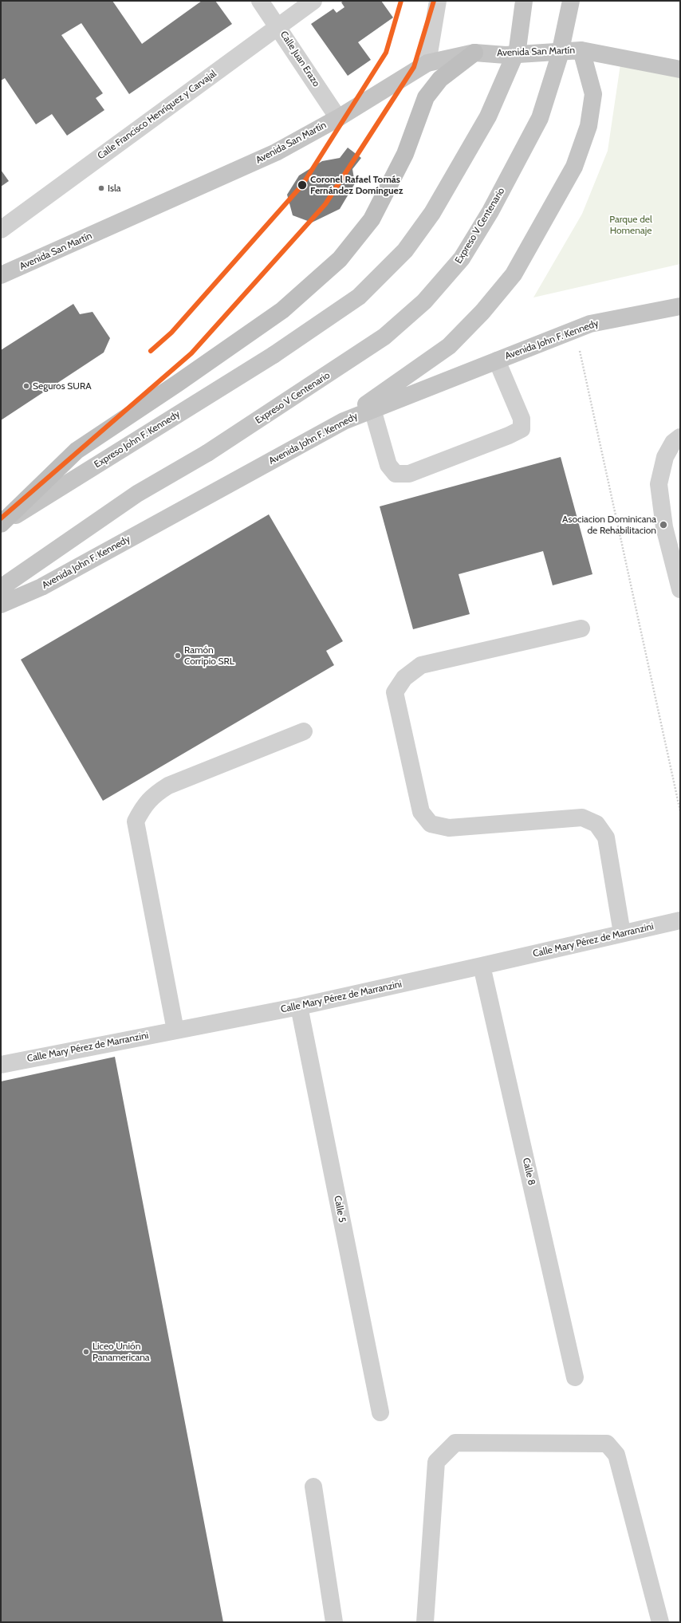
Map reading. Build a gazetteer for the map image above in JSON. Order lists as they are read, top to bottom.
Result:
{
  "streets": {
    "main road": [
      "Avenida San Martín",
      "Expreso V Centenario",
      "Avenida John F. Kennedy",
      "Expreso John F. Kennedy"
    ],
    "street": [
      "Calle Juan Erazo",
      "Calle Francisco Henríquez y Carvajal",
      "Calle Mary Pérez de Marranzini",
      "Calle 8",
      "Calle 5"
    ]
  },
  "crossings": [
    ["Avenida San Martín", "Calle Juan Erazo"],
    ["Calle Juan Erazo", "Calle Francisco Henríquez y Carvajal"],
    ["Calle Mary Pérez de Marranzini", "Calle 8"],
    ["Calle Mary Pérez de Marranzini", "Calle 5"]
  ],
  "parks": ["Parque del Homenaje"],
  "places": [
    "Coronel Rafael Tomás Fernández Domínguez",
    "Isla",
    "Seguros SURA",
    "Asociacion Dominicana de Rehabilitacion",
    "Ramón Corripio SRL",
    "Liceo Unión Panamericana"
  ]
}
